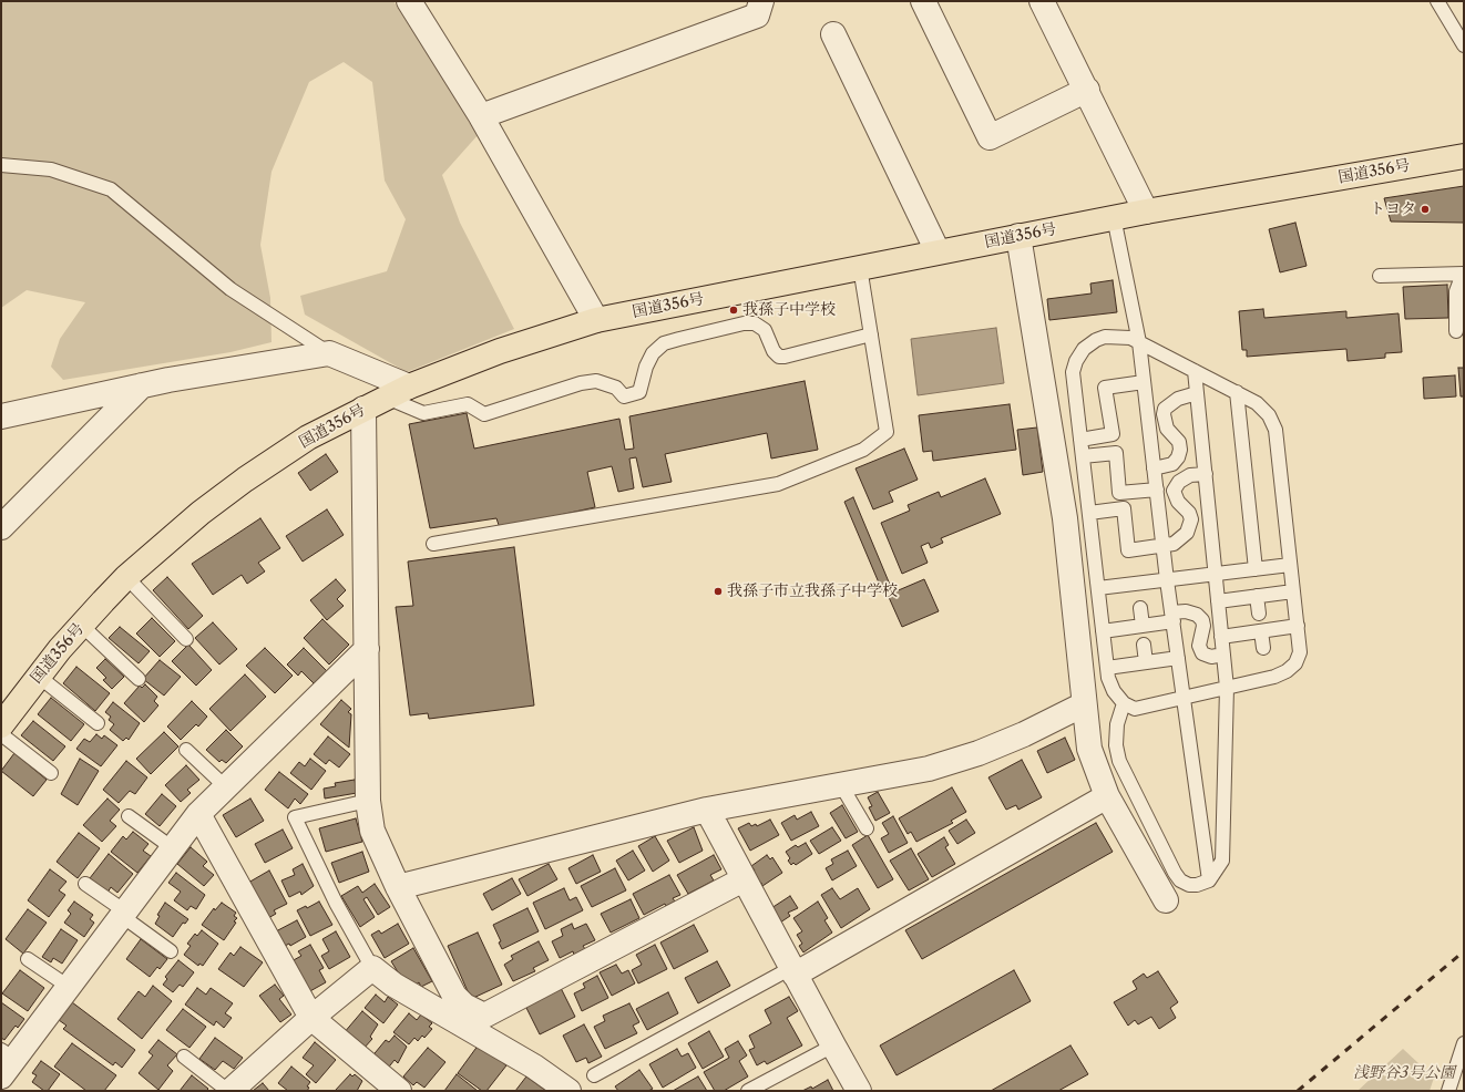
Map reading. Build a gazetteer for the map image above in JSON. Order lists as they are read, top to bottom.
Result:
{
  "streets": {
    "highway": ["国道356号"]
  },
  "parks": ["浅野谷3号公園"],
  "places": ["トヨタ", "我孫子中学校", "我孫子市立我孫子中学校"]
}
